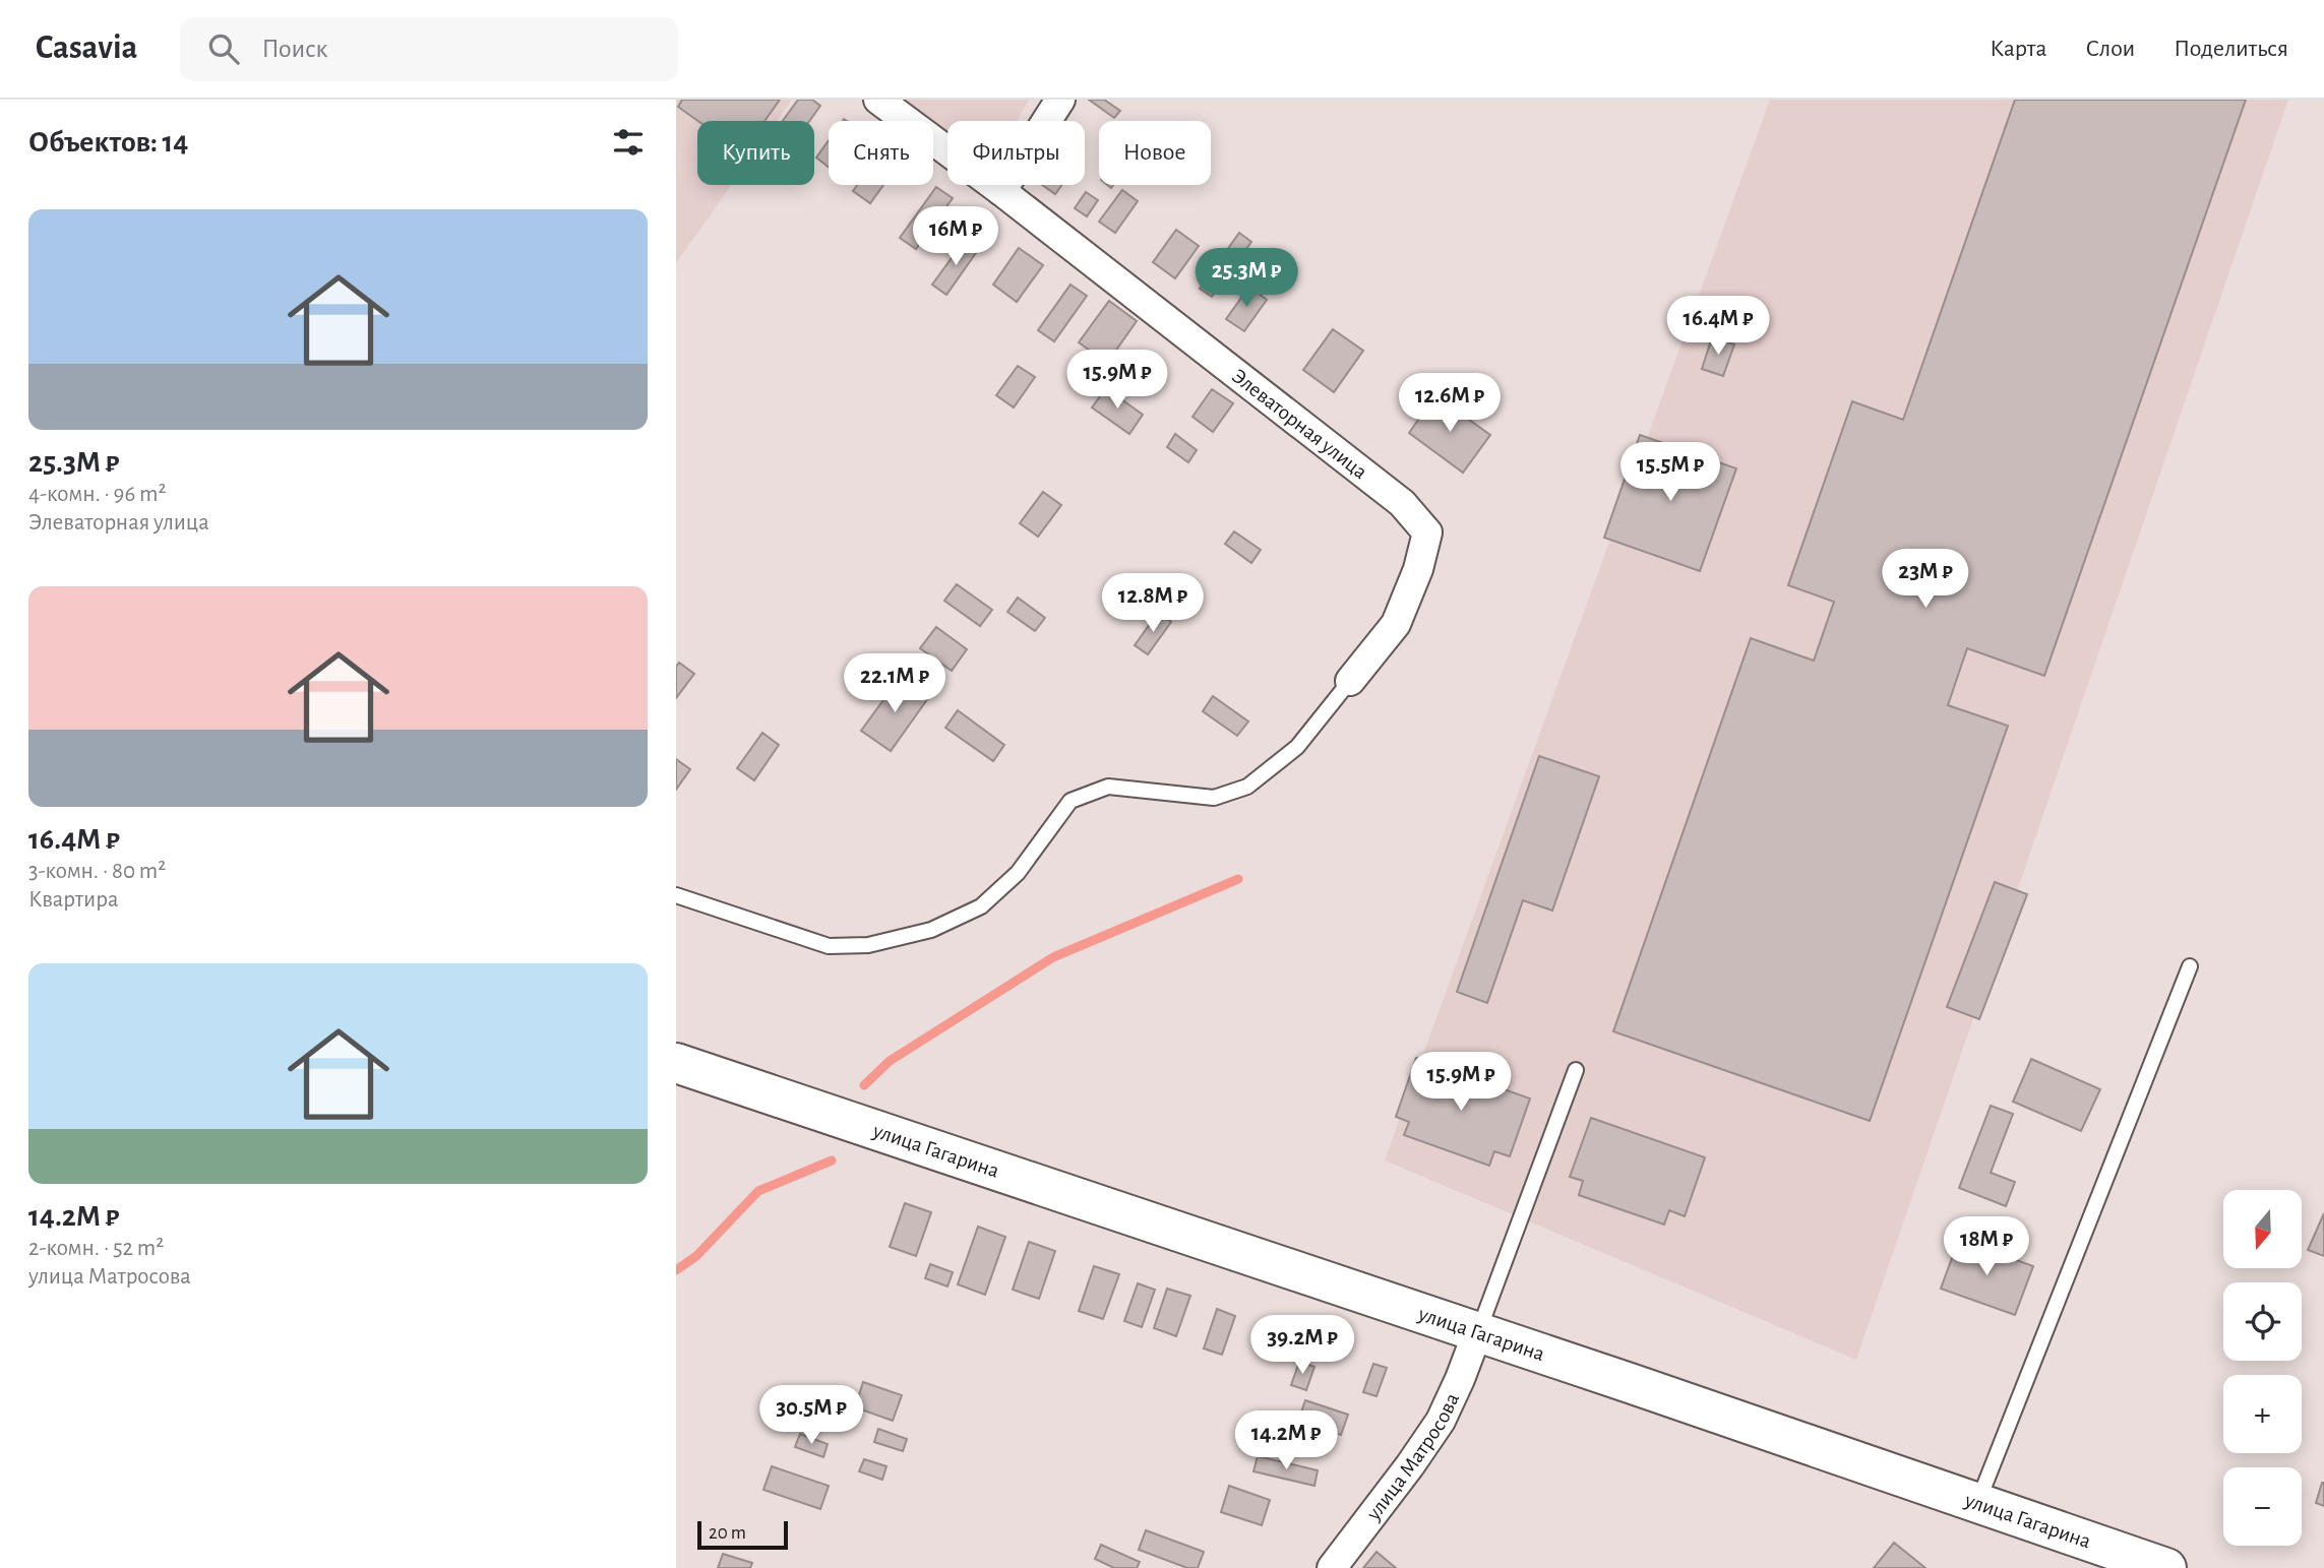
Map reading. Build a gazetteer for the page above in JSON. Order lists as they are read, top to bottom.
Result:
{
  "streets": {
    "main road": ["улица Гагарина"],
    "street": ["Элеваторная улица", "улица Матросова"]
  },
  "crossings": [
    ["улица Гагарина", "улица Матросова"]
  ],
  "scale_bar": "20 m",
  "north": "bottom",
  "page": {
    "header": "Casavia",
    "search": "Поиск",
    "nav": ["Карта", "Слои", "Поделиться"],
    "heading": "Объектов: 14",
    "chip": [
      "Купить",
      "Снять",
      "Фильтры",
      "Новое"
    ],
    "list": [
      {
        "name": "25.3M ₽",
        "note": "4-комн. · 96 m² · Элеваторная улица"
      },
      {
        "name": "16.4M ₽",
        "note": "3-комн. · 80 m² · Квартира"
      },
      {
        "name": "14.2M ₽",
        "note": "2-комн. · 52 m² · улица Матросова"
      }
    ],
    "price": [
      "16M ₽",
      "25.3M ₽",
      "16.4M ₽",
      "15.9M ₽",
      "12.6M ₽",
      "15.5M ₽",
      "23M ₽",
      "12.8M ₽",
      "22.1M ₽",
      "15.9M ₽",
      "18M ₽",
      "39.2M ₽",
      "30.5M ₽",
      "14.2M ₽"
    ],
    "map_buttons": ["+", "−"],
    "scale": "20 m"
  }
}
